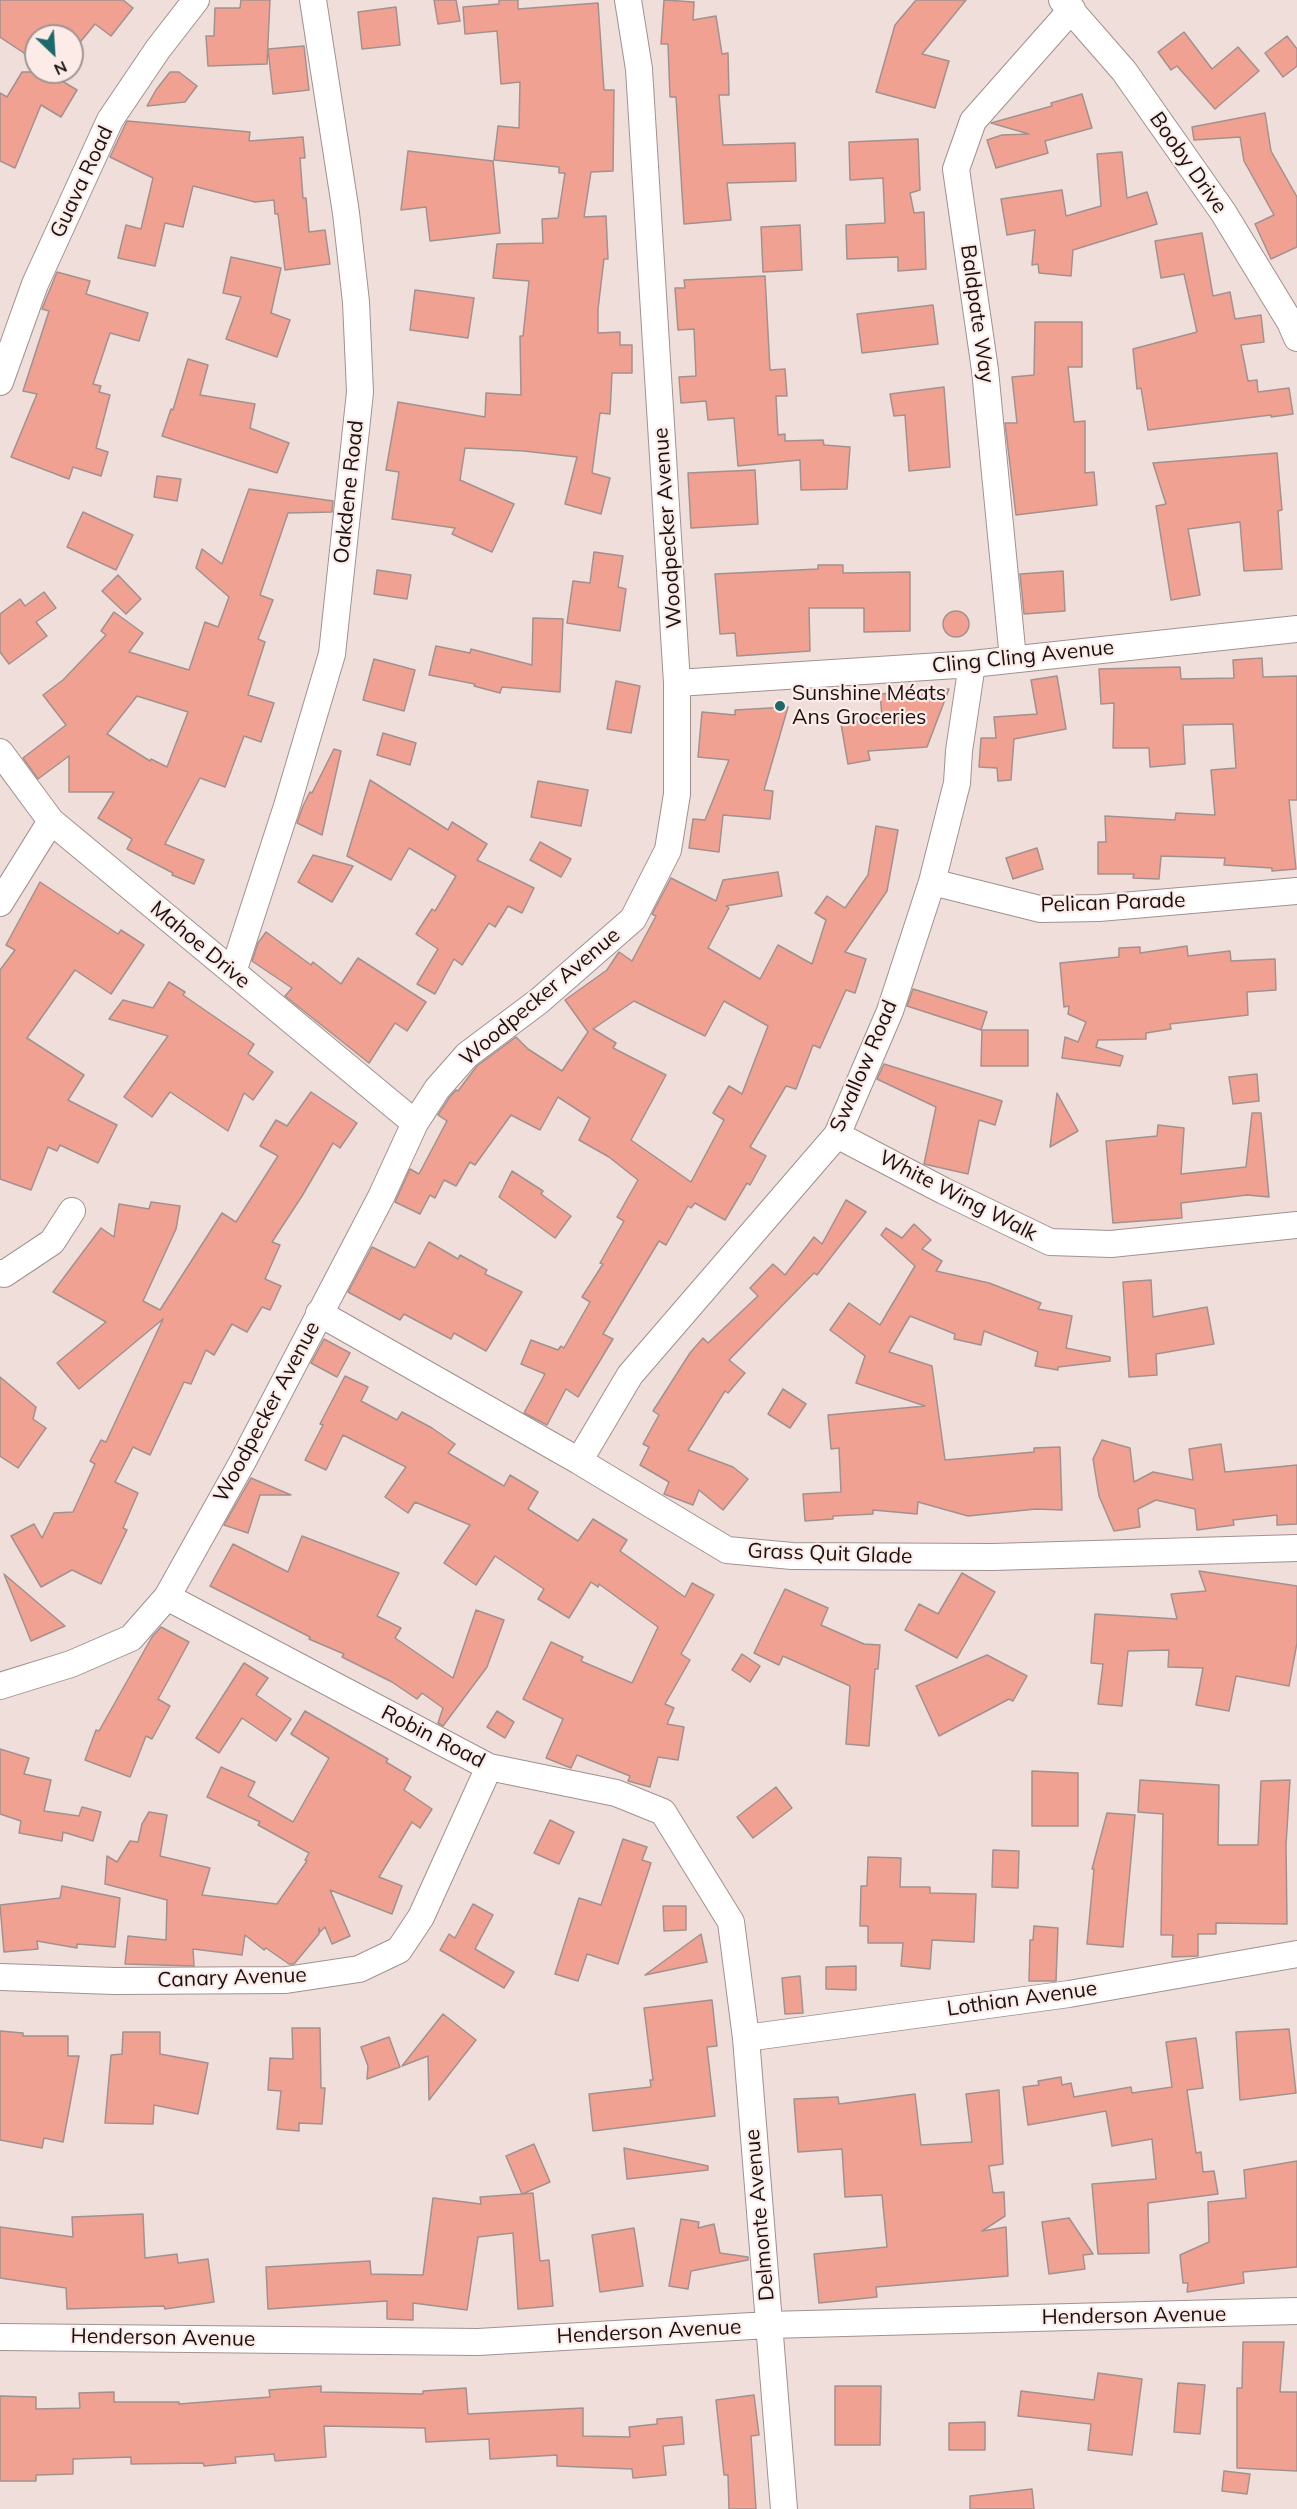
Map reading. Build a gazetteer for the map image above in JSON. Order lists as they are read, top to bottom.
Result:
{
  "streets": {
    "street": [
      "Booby Drive",
      "Guava Road",
      "Baldpate Way",
      "Oakdene Road",
      "Woodpecker Avenue",
      "Cling Cling Avenue",
      "Pelican Parade",
      "Mahoe Drive",
      "Swallow Road",
      "White Wing Walk",
      "Grass Quit Glade",
      "Robin Road",
      "Canary Avenue",
      "Lothian Avenue",
      "Delmonte Avenue",
      "Henderson Avenue"
    ]
  },
  "crossings": [
    ["Booby Drive", "Baldpate Way"],
    ["Baldpate Way", "Cling Cling Avenue"],
    ["Oakdene Road", "Mahoe Drive"],
    ["Woodpecker Avenue", "Cling Cling Avenue"],
    ["Woodpecker Avenue", "Mahoe Drive"],
    ["Woodpecker Avenue", "Grass Quit Glade"],
    ["Woodpecker Avenue", "Robin Road"],
    ["Cling Cling Avenue", "Swallow Road"],
    ["Pelican Parade", "Swallow Road"],
    ["Swallow Road", "White Wing Walk"],
    ["Swallow Road", "Grass Quit Glade"],
    ["Robin Road", "Canary Avenue"],
    ["Robin Road", "Delmonte Avenue"],
    ["Lothian Avenue", "Delmonte Avenue"],
    ["Delmonte Avenue", "Henderson Avenue"]
  ],
  "places": ["Sunshine Méats Ans Groceries"],
  "north": "bottom right"
}
